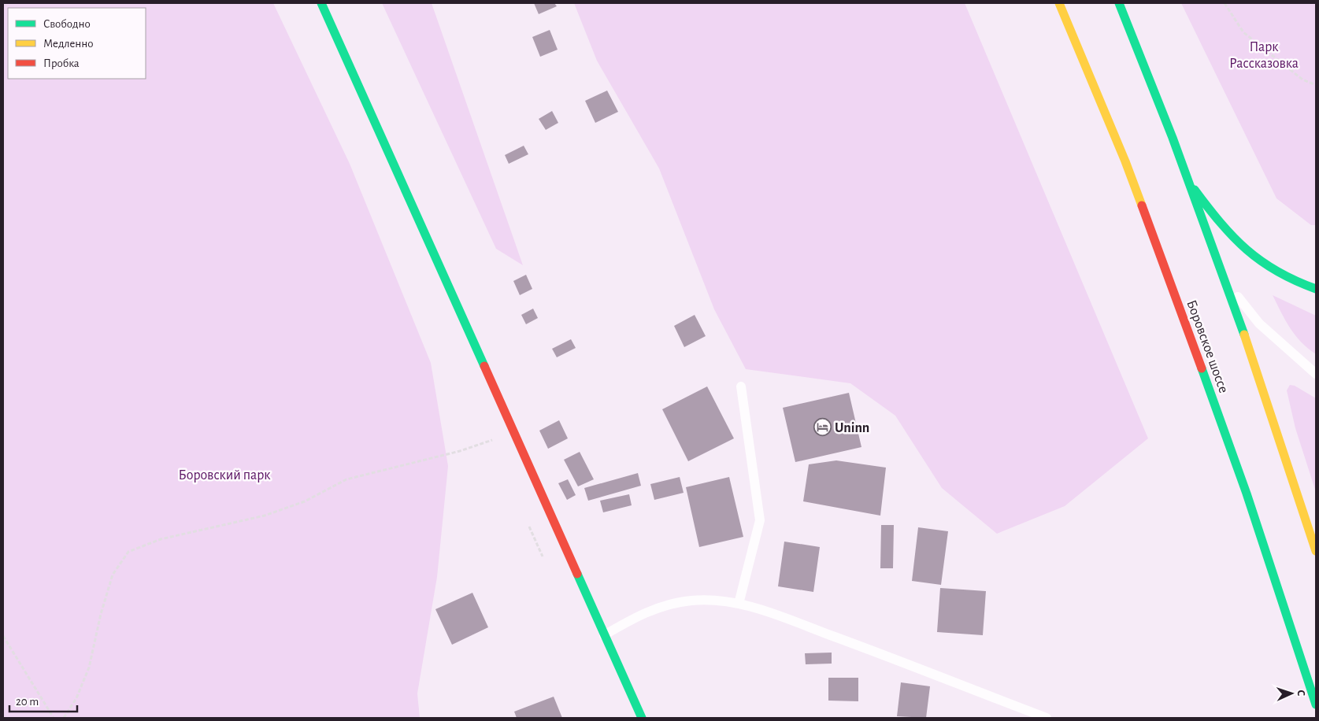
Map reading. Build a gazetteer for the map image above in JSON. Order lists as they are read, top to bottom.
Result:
{
  "streets": {
    "main road": ["Боровское шоссе"]
  },
  "parks": ["Парк Рассказовка", "Боровский парк"],
  "places": {
    "hotel": ["Uninn"]
  },
  "legend": ["Свободно", "Медленно", "Пробка"],
  "scale_bar": "20 m",
  "north": "right"
}
